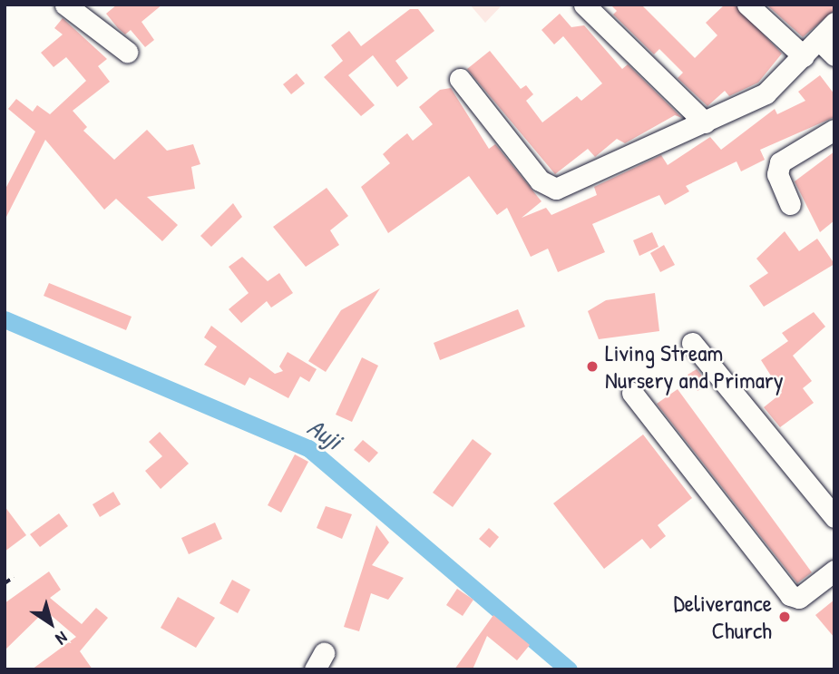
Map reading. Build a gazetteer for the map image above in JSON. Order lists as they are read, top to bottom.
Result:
{
  "water": ["Auji"],
  "places": ["Living Stream Nursery and Primary", "Deliverance Church"],
  "north": "bottom right"
}
